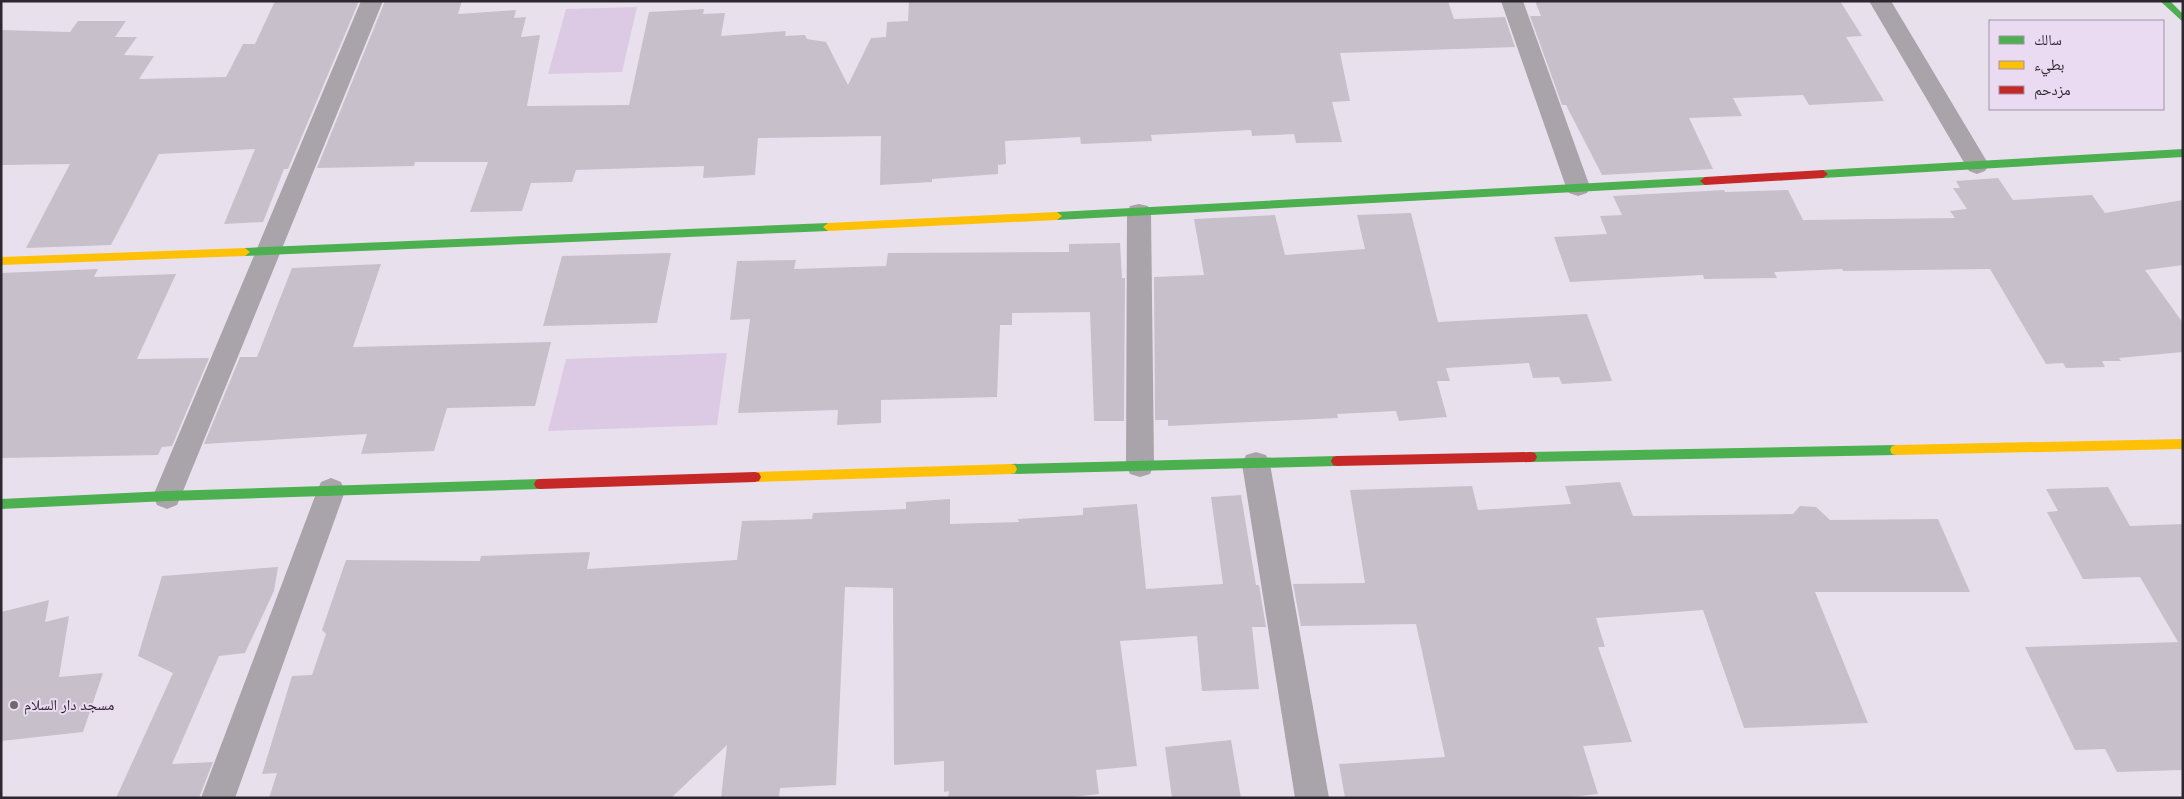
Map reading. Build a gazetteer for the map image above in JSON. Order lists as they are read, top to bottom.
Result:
{
  "places": ["مسجد دار السلام"],
  "legend": ["سالك", "بطيء", "مزدحم"]
}
